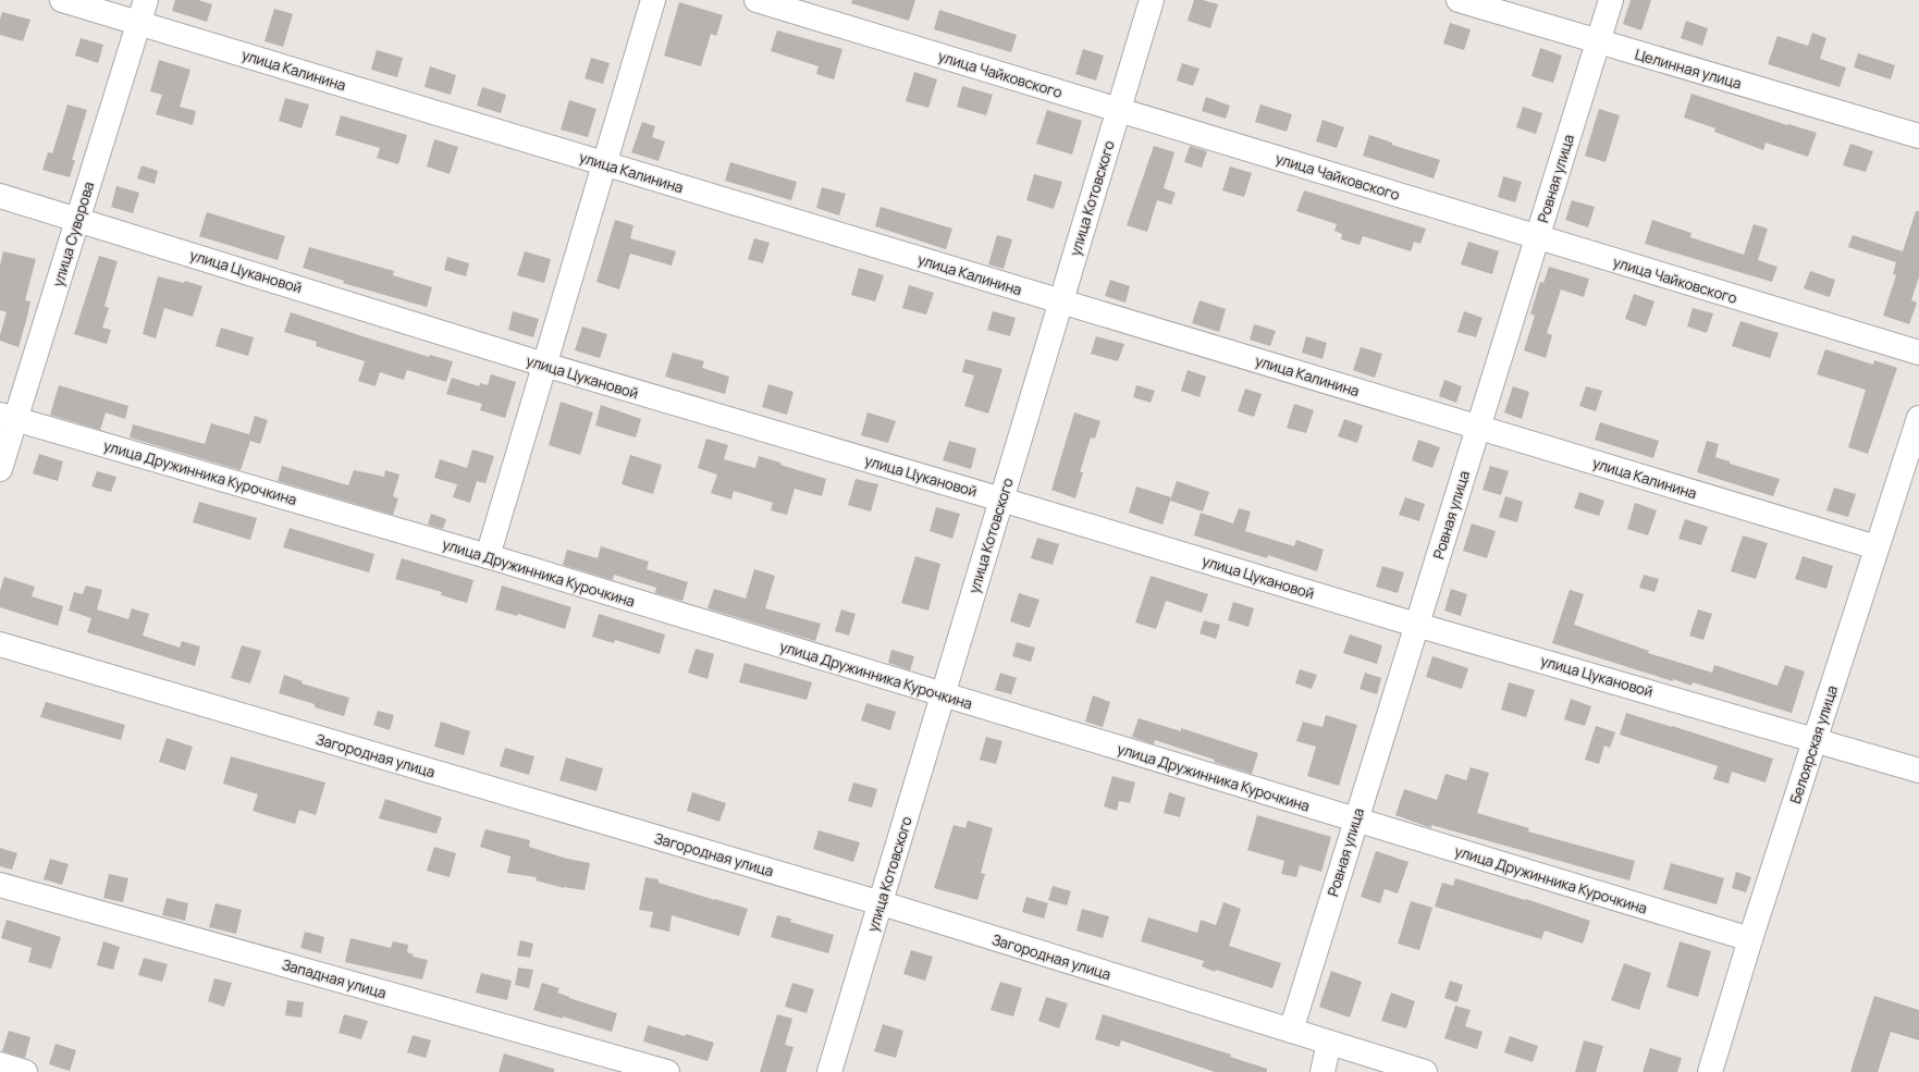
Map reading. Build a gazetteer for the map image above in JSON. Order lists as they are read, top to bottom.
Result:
{
  "streets": {
    "street": [
      "Целинная улица",
      "улица Калинина",
      "улица Чайковского",
      "Ровная улица",
      "улица Котовского",
      "улица Суворова",
      "улица Цукановой",
      "улица Дружинника Курочкина",
      "Белоярская улица",
      "Загородная улица",
      "Западная улица"
    ]
  },
  "crossings": [
    ["Целинная улица", "Ровная улица"],
    ["улица Калинина", "Ровная улица"],
    ["улица Калинина", "улица Котовского"],
    ["улица Калинина", "улица Суворова"],
    ["улица Калинина", "Белоярская улица"],
    ["улица Чайковского", "Ровная улица"],
    ["улица Чайковского", "улица Котовского"],
    ["Ровная улица", "улица Цукановой"],
    ["Ровная улица", "улица Дружинника Курочкина"],
    ["Ровная улица", "Загородная улица"],
    ["улица Котовского", "улица Цукановой"],
    ["улица Котовского", "улица Дружинника Курочкина"],
    ["улица Котовского", "Загородная улица"],
    ["улица Суворова", "улица Цукановой"],
    ["улица Суворова", "улица Дружинника Курочкина"],
    ["улица Цукановой", "Белоярская улица"],
    ["улица Дружинника Курочкина", "Белоярская улица"]
  ]
}
